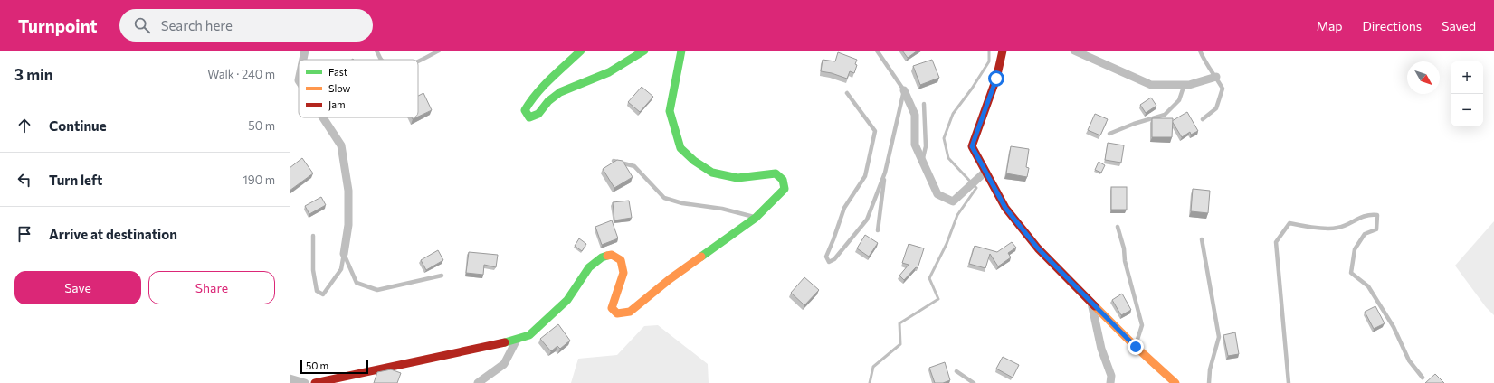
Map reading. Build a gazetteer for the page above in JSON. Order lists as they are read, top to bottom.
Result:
{
  "legend": ["Fast", "Slow", "Jam"],
  "scale_bar": "50 m",
  "north": "bottom right",
  "page": {
    "header": "Turnpoint",
    "search": "Search here",
    "nav": ["Map", "Directions", "Saved"],
    "heading": ["3 min", "Walk · 240 m"],
    "map_buttons": ["+", "−"],
    "list": [
      ["Continue", "50 m"],
      ["Turn left", "190 m"],
      "Arrive at destination"
    ],
    "buttons": ["Save", "Share"],
    "scale": "50 m"
  }
}
